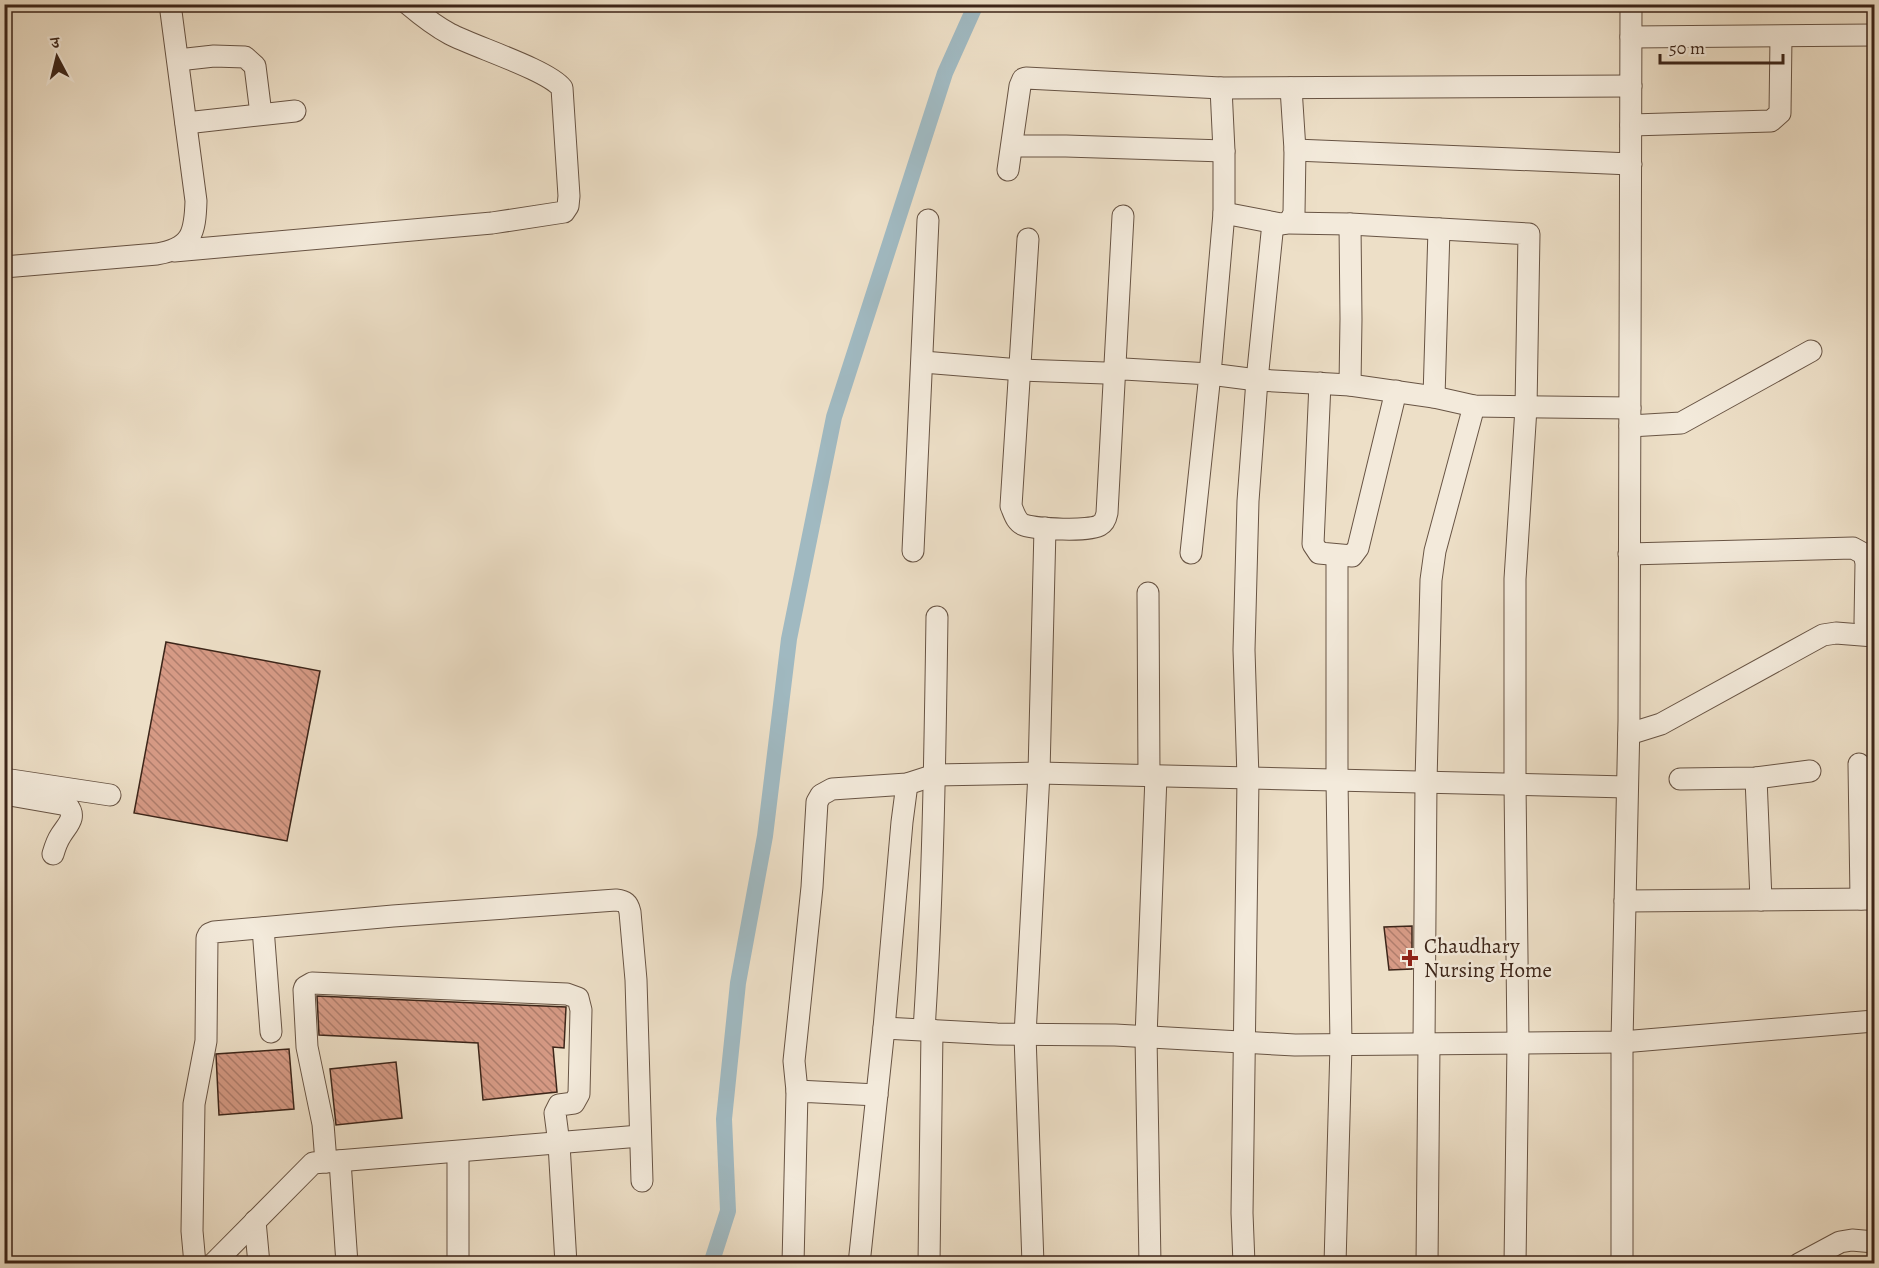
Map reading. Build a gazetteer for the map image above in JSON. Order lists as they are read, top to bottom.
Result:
{
  "places": {
    "health": ["Chaudhary Nursing Home"]
  },
  "scale_bar": "50 m",
  "north": "top"
}
